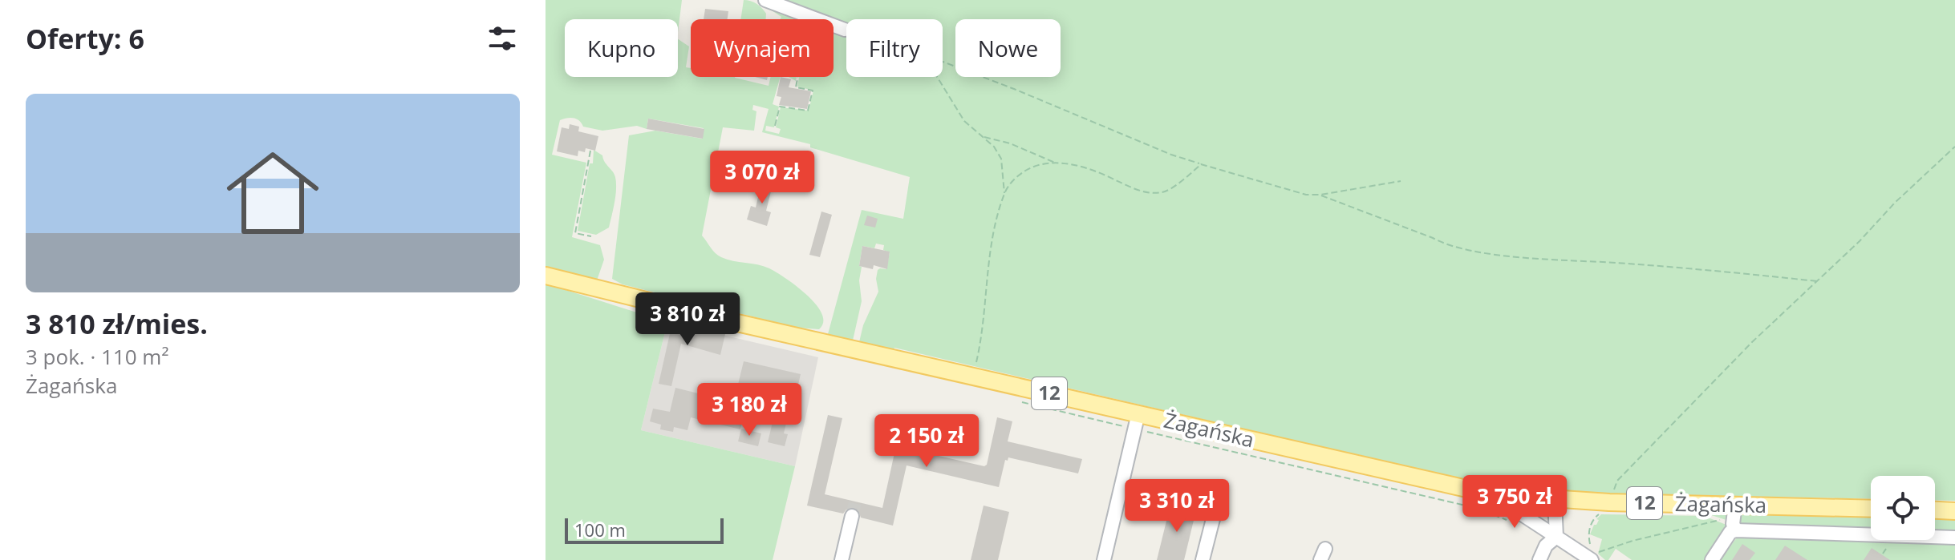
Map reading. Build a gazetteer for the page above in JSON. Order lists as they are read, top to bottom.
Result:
{
  "streets": {
    "main road": ["12", "Żagańska"]
  },
  "scale_bar": "100 m",
  "page": {
    "heading": "Oferty: 6",
    "chip": [
      "Kupno",
      "Wynajem",
      "Filtry",
      "Nowe"
    ],
    "list": [
      {
        "name": "3 810 zł/mies.",
        "note": "3 pok. · 110 m² · Żagańska"
      }
    ],
    "price": [
      "3 070 zł",
      "3 810 zł",
      "3 180 zł",
      "2 150 zł",
      "3 750 zł",
      "3 310 zł"
    ],
    "scale": "100 m"
  }
}
